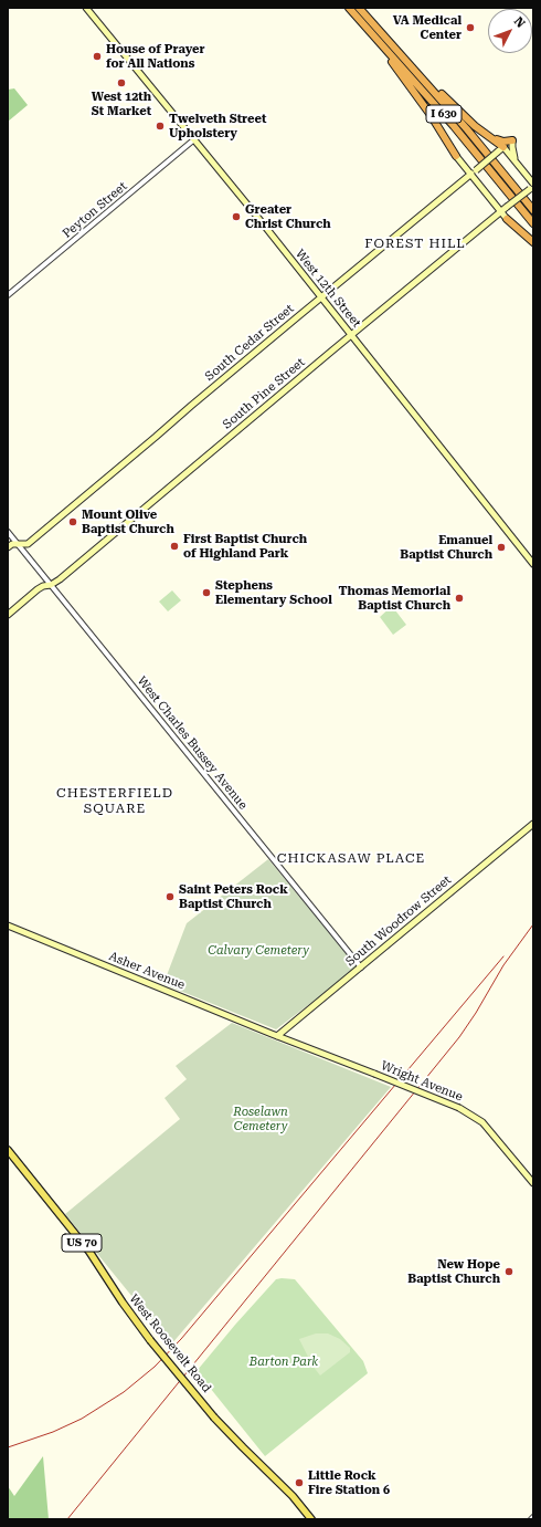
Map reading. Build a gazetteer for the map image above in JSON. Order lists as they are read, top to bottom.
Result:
{
  "streets": {
    "highway": ["I 630"],
    "main road": [
      "West 12th Street",
      "South Cedar Street",
      "South Pine Street",
      "South Woodrow Street",
      "Asher Avenue",
      "Wright Avenue",
      "US 70",
      "West Roosevelt Road"
    ],
    "street": ["Peyton Street", "West Charles Bussey Avenue"]
  },
  "crossings": [
    ["Peyton Street", "West 12th Street"],
    ["West 12th Street", "South Cedar Street"],
    ["West 12th Street", "South Pine Street"],
    ["South Cedar Street", "West Charles Bussey Avenue"],
    ["South Pine Street", "West Charles Bussey Avenue"],
    ["West Charles Bussey Avenue", "South Woodrow Street"],
    ["South Woodrow Street", "Asher Avenue"],
    ["South Woodrow Street", "Wright Avenue"],
    ["Asher Avenue", "Wright Avenue"]
  ],
  "districts": ["FOREST HILL", "CHESTERFIELD SQUARE", "CHICKASAW PLACE"],
  "parks": ["Calvary Cemetery", "Roselawn Cemetery", "Barton Park"],
  "places": [
    "VA Medical Center",
    "House of Prayer for All Nations",
    "West 12th St Market",
    "Twelveth Street Upholstery",
    "Greater Christ Church",
    "Mount Olive Baptist Church",
    "First Baptist Church of Highland Park",
    "Emanuel Baptist Church",
    "Stephens Elementary School",
    "Thomas Memorial Baptist Church",
    "Saint Peters Rock Baptist Church",
    "New Hope Baptist Church",
    "Little Rock Fire Station 6"
  ],
  "north": "top right"
}
